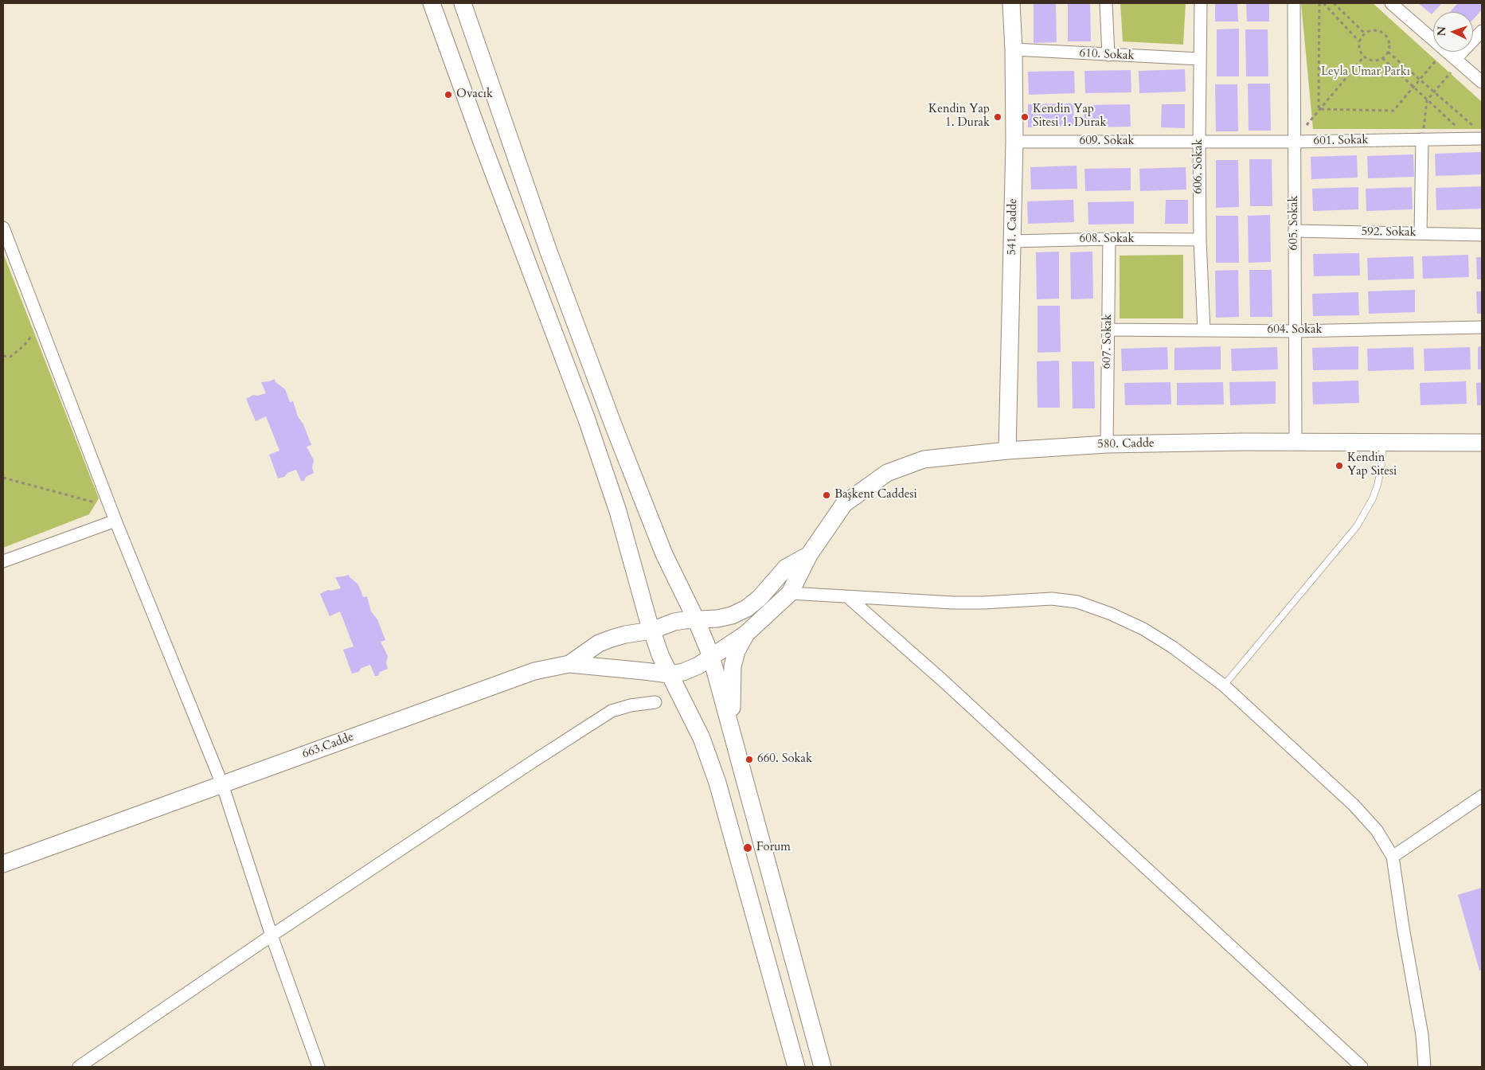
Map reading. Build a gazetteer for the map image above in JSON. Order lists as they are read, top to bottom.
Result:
{
  "streets": {
    "main road": ["541. Cadde", "580. Cadde", "663.Cadde"],
    "street": [
      "610. Sokak",
      "601. Sokak",
      "609. Sokak",
      "606. Sokak",
      "605. Sokak",
      "592. Sokak",
      "608. Sokak",
      "604. Sokak",
      "607. Sokak"
    ]
  },
  "crossings": [
    ["610. Sokak", "606. Sokak"],
    ["610. Sokak", "541. Cadde"],
    ["601. Sokak", "609. Sokak"],
    ["601. Sokak", "606. Sokak"],
    ["601. Sokak", "605. Sokak"],
    ["609. Sokak", "606. Sokak"],
    ["609. Sokak", "541. Cadde"],
    ["606. Sokak", "608. Sokak"],
    ["606. Sokak", "604. Sokak"],
    ["605. Sokak", "592. Sokak"],
    ["605. Sokak", "604. Sokak"],
    ["605. Sokak", "580. Cadde"],
    ["541. Cadde", "608. Sokak"],
    ["541. Cadde", "580. Cadde"],
    ["608. Sokak", "607. Sokak"],
    ["604. Sokak", "607. Sokak"],
    ["607. Sokak", "580. Cadde"],
    ["580. Cadde", "663.Cadde"]
  ],
  "parks": ["Leyla Umar Parkı"],
  "places": [
    "Ovacık",
    "Kendin Yap 1. Durak",
    "Kendin Yap Sitesi 1. Durak",
    "Kendin Yap Sitesi",
    "Başkent Caddesi",
    "660. Sokak",
    "Forum"
  ],
  "north": "left"
}
